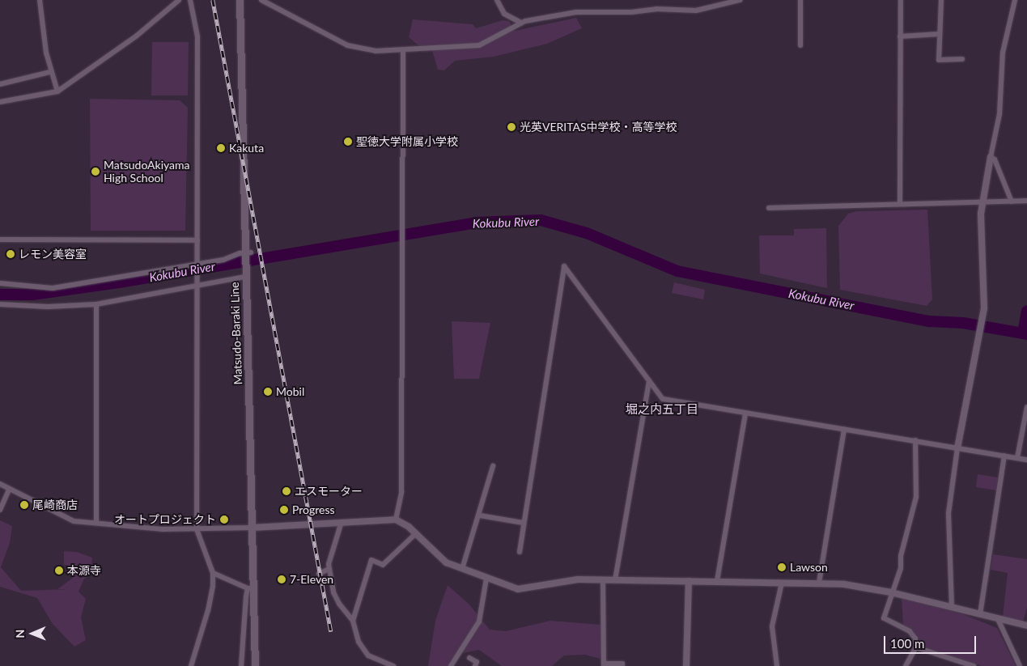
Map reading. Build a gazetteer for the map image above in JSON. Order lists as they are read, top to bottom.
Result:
{
  "streets": {
    "main road": ["Matsudo-Baraki Line"]
  },
  "districts": ["堀之内五丁目"],
  "water": ["Kokubu River"],
  "places": [
    "光英VERITAS中学校・高等学校",
    "聖徳大学附属小学校",
    "Kakuta",
    "MatsudoAkiyama High School",
    "レモン美容室",
    "Mobil",
    "エスモーター",
    "尾崎商店",
    "Progress",
    "オートプロジェクト",
    "Lawson",
    "本源寺",
    "7-Eleven"
  ],
  "scale_bar": "100 m",
  "north": "left"
}
